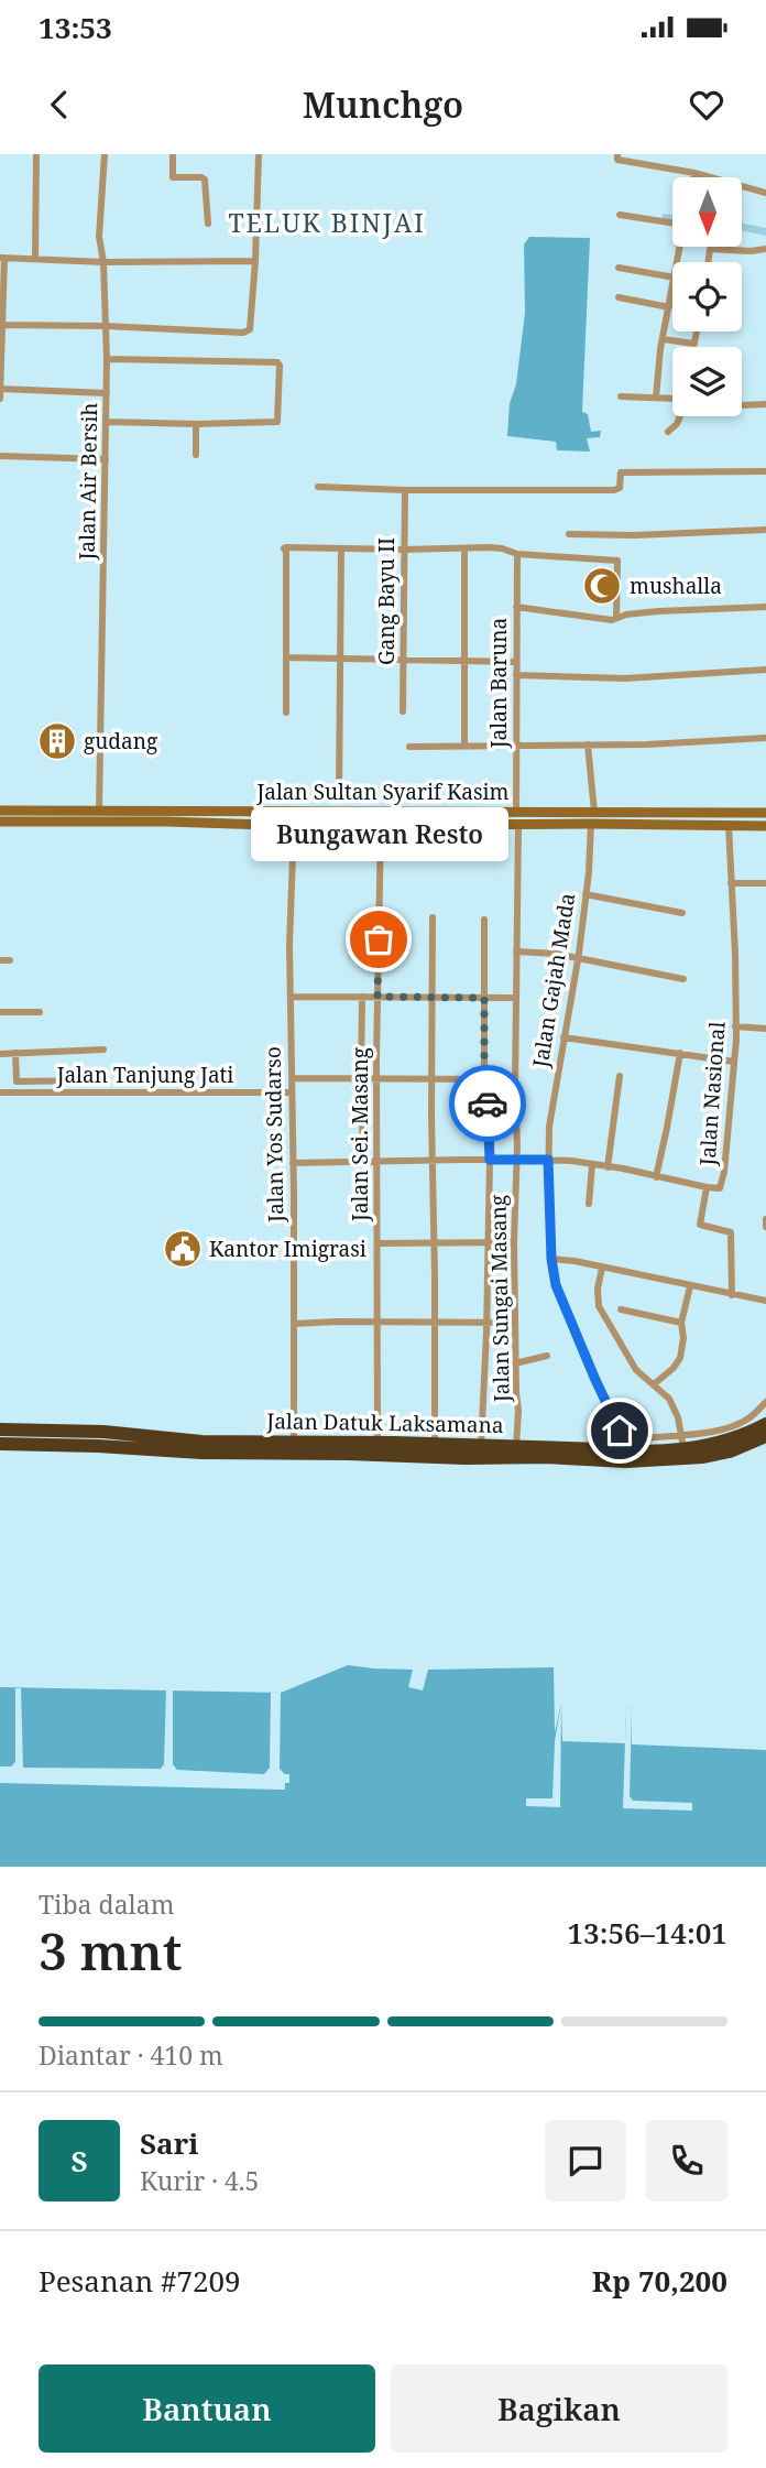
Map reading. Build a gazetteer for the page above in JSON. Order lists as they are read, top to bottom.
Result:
{
  "streets": {
    "highway": ["Jalan Datuk Laksamana"],
    "street": [
      "Jalan Air Bersih",
      "Gang Bayu II",
      "Jalan Baruna",
      "Jalan Sultan Syarif Kasim",
      "Jalan Gajah Mada",
      "Jalan Tanjung Jati",
      "Jalan Nasional",
      "Jalan Yos Sudarso",
      "Jalan Sei. Masang",
      "Jalan Sungai Masang"
    ]
  },
  "crossings": [
    ["Jalan Air Bersih", "Jalan Sultan Syarif Kasim"],
    ["Jalan Baruna", "Jalan Sultan Syarif Kasim"],
    ["Jalan Sultan Syarif Kasim", "Jalan Gajah Mada"],
    ["Jalan Sultan Syarif Kasim", "Jalan Nasional"],
    ["Jalan Sultan Syarif Kasim", "Jalan Yos Sudarso"],
    ["Jalan Sultan Syarif Kasim", "Jalan Sei. Masang"],
    ["Jalan Sultan Syarif Kasim", "Jalan Sungai Masang"],
    ["Jalan Gajah Mada", "Jalan Nasional"],
    ["Jalan Gajah Mada", "Jalan Datuk Laksamana"],
    ["Jalan Tanjung Jati", "Jalan Yos Sudarso"],
    ["Jalan Nasional", "Jalan Yos Sudarso"],
    ["Jalan Nasional", "Jalan Sei. Masang"],
    ["Jalan Nasional", "Jalan Sungai Masang"],
    ["Jalan Yos Sudarso", "Jalan Datuk Laksamana"],
    ["Jalan Sei. Masang", "Jalan Datuk Laksamana"],
    ["Jalan Sungai Masang", "Jalan Datuk Laksamana"]
  ],
  "districts": ["TELUK BINJAI"],
  "places": {
    "mosque": ["mushalla"],
    "building": ["gudang"],
    "other": ["Bungawan Resto"],
    "public building": ["Kantor Imigrasi"]
  },
  "north": "bottom",
  "page": {
    "status": "13:53",
    "header": "Munchgo",
    "bubble": "Bungawan Resto",
    "heading": ["3 mnt", "Tiba dalam", "13:56–14:01"],
    "panel": [
      "Sari",
      "Kurir · 4.5",
      "Pesanan #7209",
      "Rp 70,200"
    ],
    "bar": "Diantar · 410 m",
    "round": "S",
    "buttons": ["Bantuan", "Bagikan"]
  }
}
